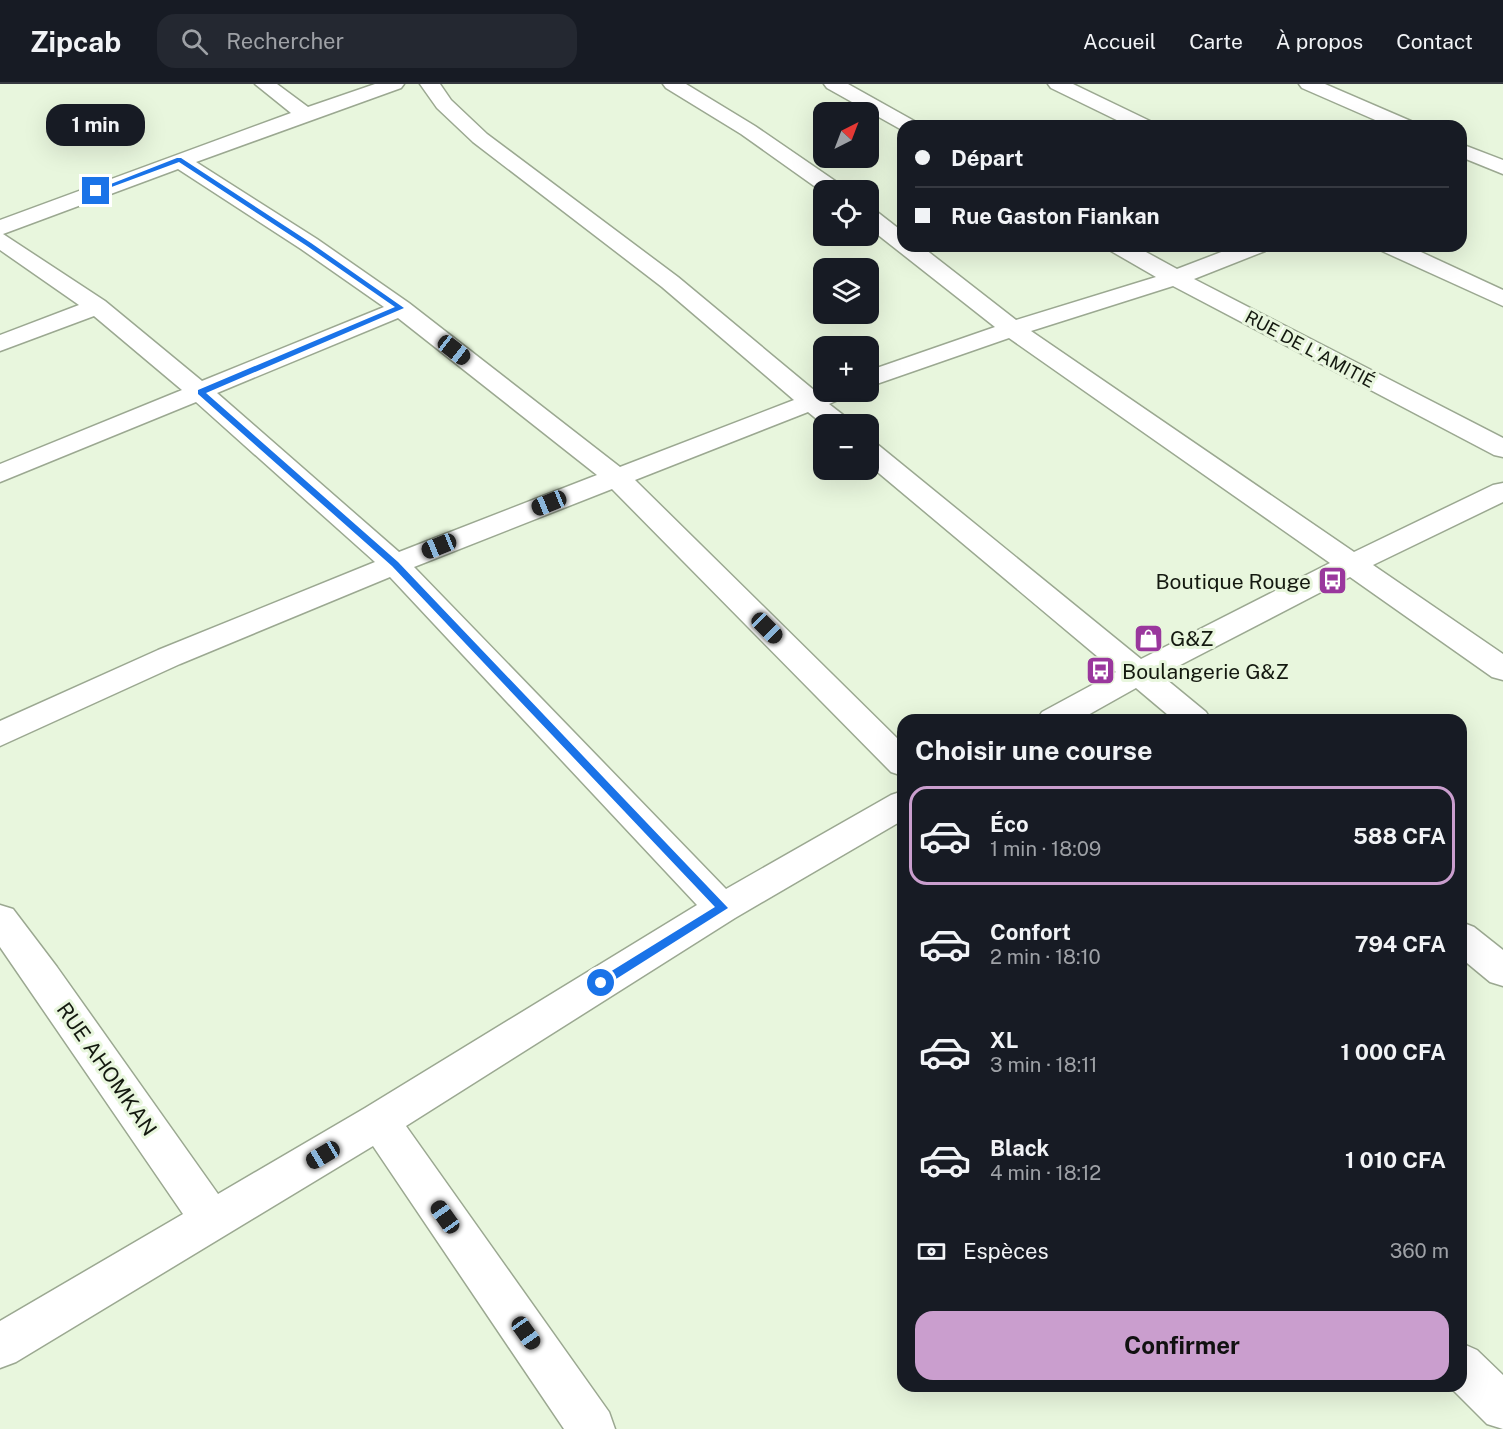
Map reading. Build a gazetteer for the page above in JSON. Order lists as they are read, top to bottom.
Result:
{
  "streets": {
    "street": ["RUE DE L'AMITIÉ", "RUE AHOMKAN"]
  },
  "places": {
    "bus stop": ["Boutique Rouge", "Boulangerie G&Z"],
    "shop": ["G&Z"]
  },
  "north": "top right",
  "page": {
    "header": "Zipcab",
    "search": "Rechercher",
    "nav": [
      "Accueil",
      "Carte",
      "À propos",
      "Contact"
    ],
    "map_buttons": ["+", "−"],
    "bubble": "1 min",
    "banner": ["Départ", "Rue Gaston Fiankan"],
    "heading": "Choisir une course",
    "list": [
      {
        "name": "Éco",
        "note": "1 min · 18:09",
        "value": "588 CFA"
      },
      {
        "name": "Confort",
        "note": "2 min · 18:10",
        "value": "794 CFA"
      },
      {
        "name": "XL",
        "note": "3 min · 18:11",
        "value": "1 000 CFA"
      },
      {
        "name": "Black",
        "note": "4 min · 18:12",
        "value": "1 010 CFA"
      }
    ],
    "pay": ["Espèces", "360 m"],
    "buttons": "Confirmer"
  }
}
